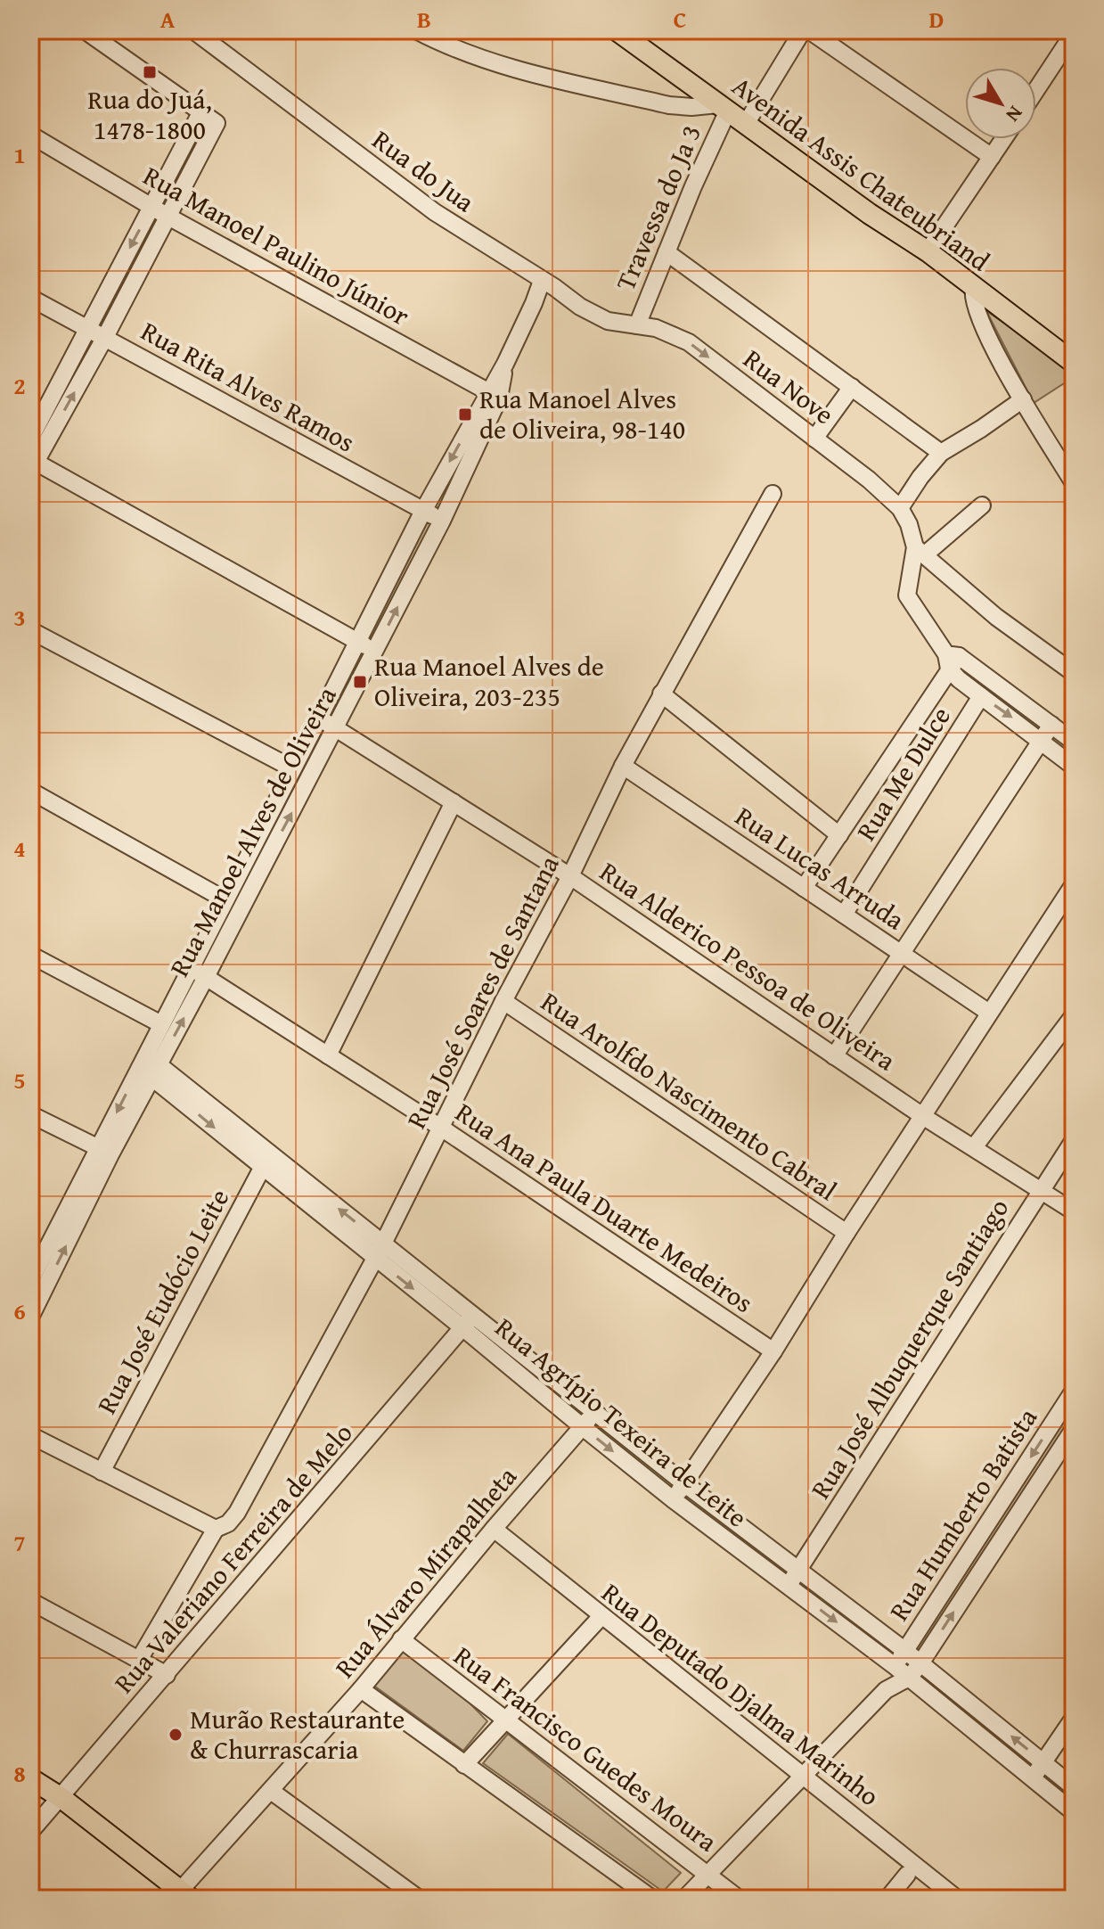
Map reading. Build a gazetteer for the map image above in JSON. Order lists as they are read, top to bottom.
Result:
{
  "streets": {
    "main road": ["Avenida Assis Chateubriand"],
    "street": [
      "Rua do Jua",
      "Travessa do Ja 3",
      "Rua Manoel Paulino Júnior",
      "Rua Rita Alves Ramos",
      "Rua Nove",
      "Rua Me Dulce",
      "Rua Manoel Alves de Oliveira",
      "Rua Lucas Arruda",
      "Rua Alderico Pessoa de Oliveira",
      "Rua José Soares de Santana",
      "Rua Arolfdo Nascimento Cabral",
      "Rua Ana Paula Duarte Medeiros",
      "Rua José Eudócio Leite",
      "Rua José Albuquerque Santiago",
      "Rua Agrípio Texeira de Leite",
      "Rua Humberto Batista",
      "Rua Valeriano Ferreira de Melo",
      "Rua Álvaro Mirapalheta",
      "Rua Deputado Djalma Marinho",
      "Rua Francisco Guedes Moura"
    ]
  },
  "crossings": [
    ["Rua do Jua", "Travessa do Ja 3"],
    ["Rua do Jua", "Rua Nove"],
    ["Rua do Jua", "Rua Manoel Alves de Oliveira"],
    ["Avenida Assis Chateubriand", "Travessa do Ja 3"],
    ["Travessa do Ja 3", "Rua Nove"],
    ["Rua Manoel Paulino Júnior", "Rua Manoel Alves de Oliveira"],
    ["Rua Rita Alves Ramos", "Rua Manoel Alves de Oliveira"],
    ["Rua Me Dulce", "Rua Lucas Arruda"],
    ["Rua Manoel Alves de Oliveira", "Rua Alderico Pessoa de Oliveira"],
    ["Rua Manoel Alves de Oliveira", "Rua Ana Paula Duarte Medeiros"],
    ["Rua Manoel Alves de Oliveira", "Rua Agrípio Texeira de Leite"],
    ["Rua Lucas Arruda", "Rua José Soares de Santana"],
    ["Rua Alderico Pessoa de Oliveira", "Rua José Soares de Santana"],
    ["Rua Alderico Pessoa de Oliveira", "Rua José Albuquerque Santiago"],
    ["Rua José Soares de Santana", "Rua Arolfdo Nascimento Cabral"],
    ["Rua José Soares de Santana", "Rua Ana Paula Duarte Medeiros"],
    ["Rua José Soares de Santana", "Rua Agrípio Texeira de Leite"],
    ["Rua José Eudócio Leite", "Rua Agrípio Texeira de Leite"],
    ["Rua José Albuquerque Santiago", "Rua Agrípio Texeira de Leite"],
    ["Rua Agrípio Texeira de Leite", "Rua Humberto Batista"],
    ["Rua Agrípio Texeira de Leite", "Rua Valeriano Ferreira de Melo"],
    ["Rua Agrípio Texeira de Leite", "Rua Álvaro Mirapalheta"],
    ["Rua Álvaro Mirapalheta", "Rua Deputado Djalma Marinho"],
    ["Rua Álvaro Mirapalheta", "Rua Francisco Guedes Moura"]
  ],
  "places": {
    "transit": ["Rua do Juá, 1478-1800", "Rua Manoel Alves de Oliveira, 98-140", "Rua Manoel Alves de Oliveira, 203-235"],
    "other": ["Murão Restaurante & Churrascaria"]
  },
  "north": "bottom right",
  "grid": {
    "columns": [
      "A",
      "B",
      "C",
      "D"
    ],
    "rows": [
      "1",
      "2",
      "3",
      "4",
      "5",
      "6",
      "7",
      "8"
    ]
  }
}
